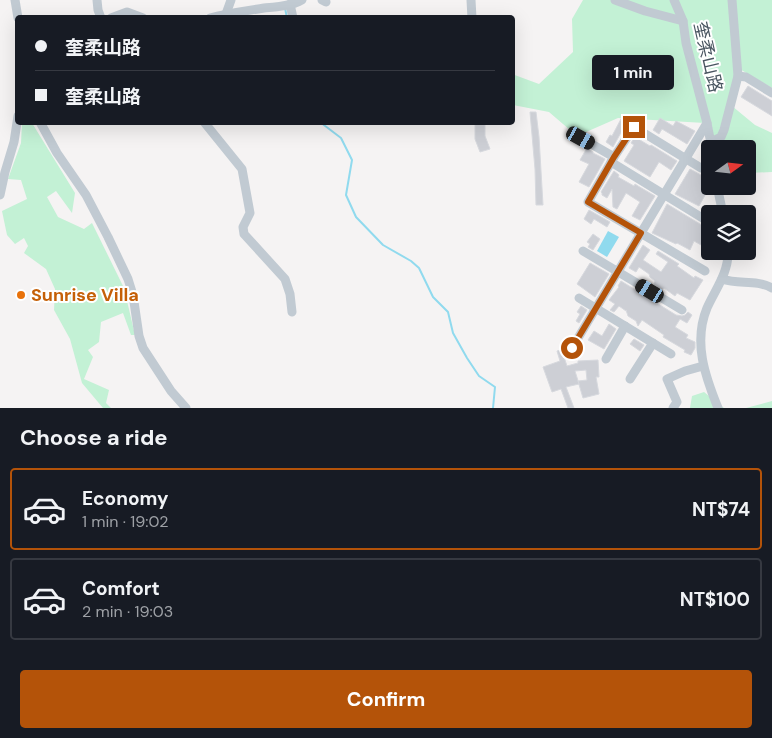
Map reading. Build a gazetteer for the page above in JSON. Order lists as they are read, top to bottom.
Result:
{
  "streets": {
    "street": ["奎柔山路"]
  },
  "places": ["Sunrise Villa"],
  "north": "right",
  "page": {
    "banner": ["奎柔山路", "奎柔山路"],
    "bubble": "1 min",
    "heading": "Choose a ride",
    "list": [
      {
        "name": "Economy",
        "note": "1 min · 19:02",
        "value": "NT$74"
      },
      {
        "name": "Comfort",
        "note": "2 min · 19:03",
        "value": "NT$100"
      }
    ],
    "buttons": "Confirm"
  }
}
